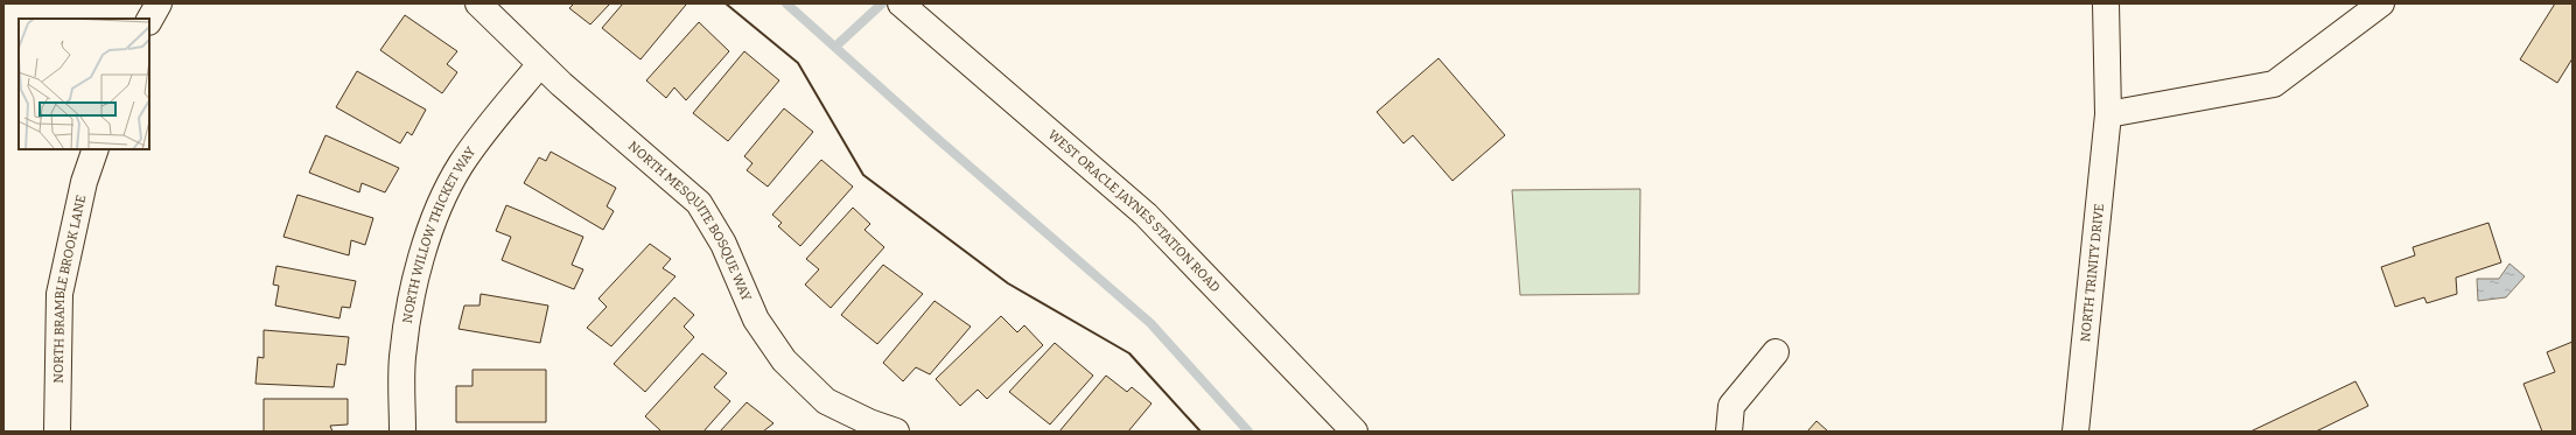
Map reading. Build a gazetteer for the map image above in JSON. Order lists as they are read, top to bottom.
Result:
{
  "streets": {
    "street": [
      "WEST ORACLE JAYNES STATION ROAD",
      "NORTH MESQUITE BOSQUE WAY",
      "NORTH WILLOW THICKET WAY",
      "NORTH TRINITY DRIVE",
      "NORTH BRAMBLE BROOK LANE"
    ]
  },
  "crossings": [
    ["NORTH MESQUITE BOSQUE WAY", "NORTH WILLOW THICKET WAY"]
  ]
}
